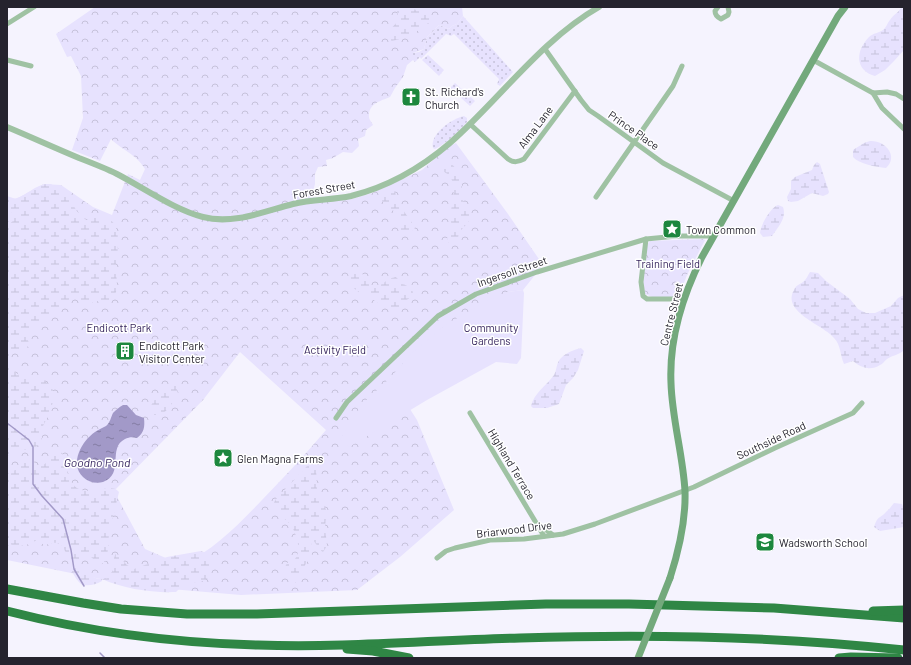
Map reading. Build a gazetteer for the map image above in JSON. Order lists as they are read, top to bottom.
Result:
{
  "streets": {
    "main road": ["Centre Street"],
    "street": [
      "Alma Lane",
      "Prince Place",
      "Forest Street",
      "Ingersoll Street",
      "Southside Road",
      "Highland Terrace",
      "Briarwood Drive"
    ]
  },
  "crossings": [
    ["Alma Lane", "Prince Place"],
    ["Alma Lane", "Forest Street"],
    ["Prince Place", "Forest Street"],
    ["Prince Place", "Centre Street"],
    ["Ingersoll Street", "Centre Street"],
    ["Centre Street", "Southside Road"],
    ["Centre Street", "Briarwood Drive"],
    ["Southside Road", "Briarwood Drive"],
    ["Highland Terrace", "Briarwood Drive"]
  ],
  "water": ["Goodno Pond"],
  "parks": [
    "Training Field",
    "Endicott Park",
    "Community Gardens",
    "Activity Field"
  ],
  "places": {
    "church": ["St. Richard's Church"],
    "place": ["Town Common", "Glen Magna Farms"],
    "building": ["Endicott Park Visitor Center"],
    "school or university": ["Wadsworth School"]
  }
}
